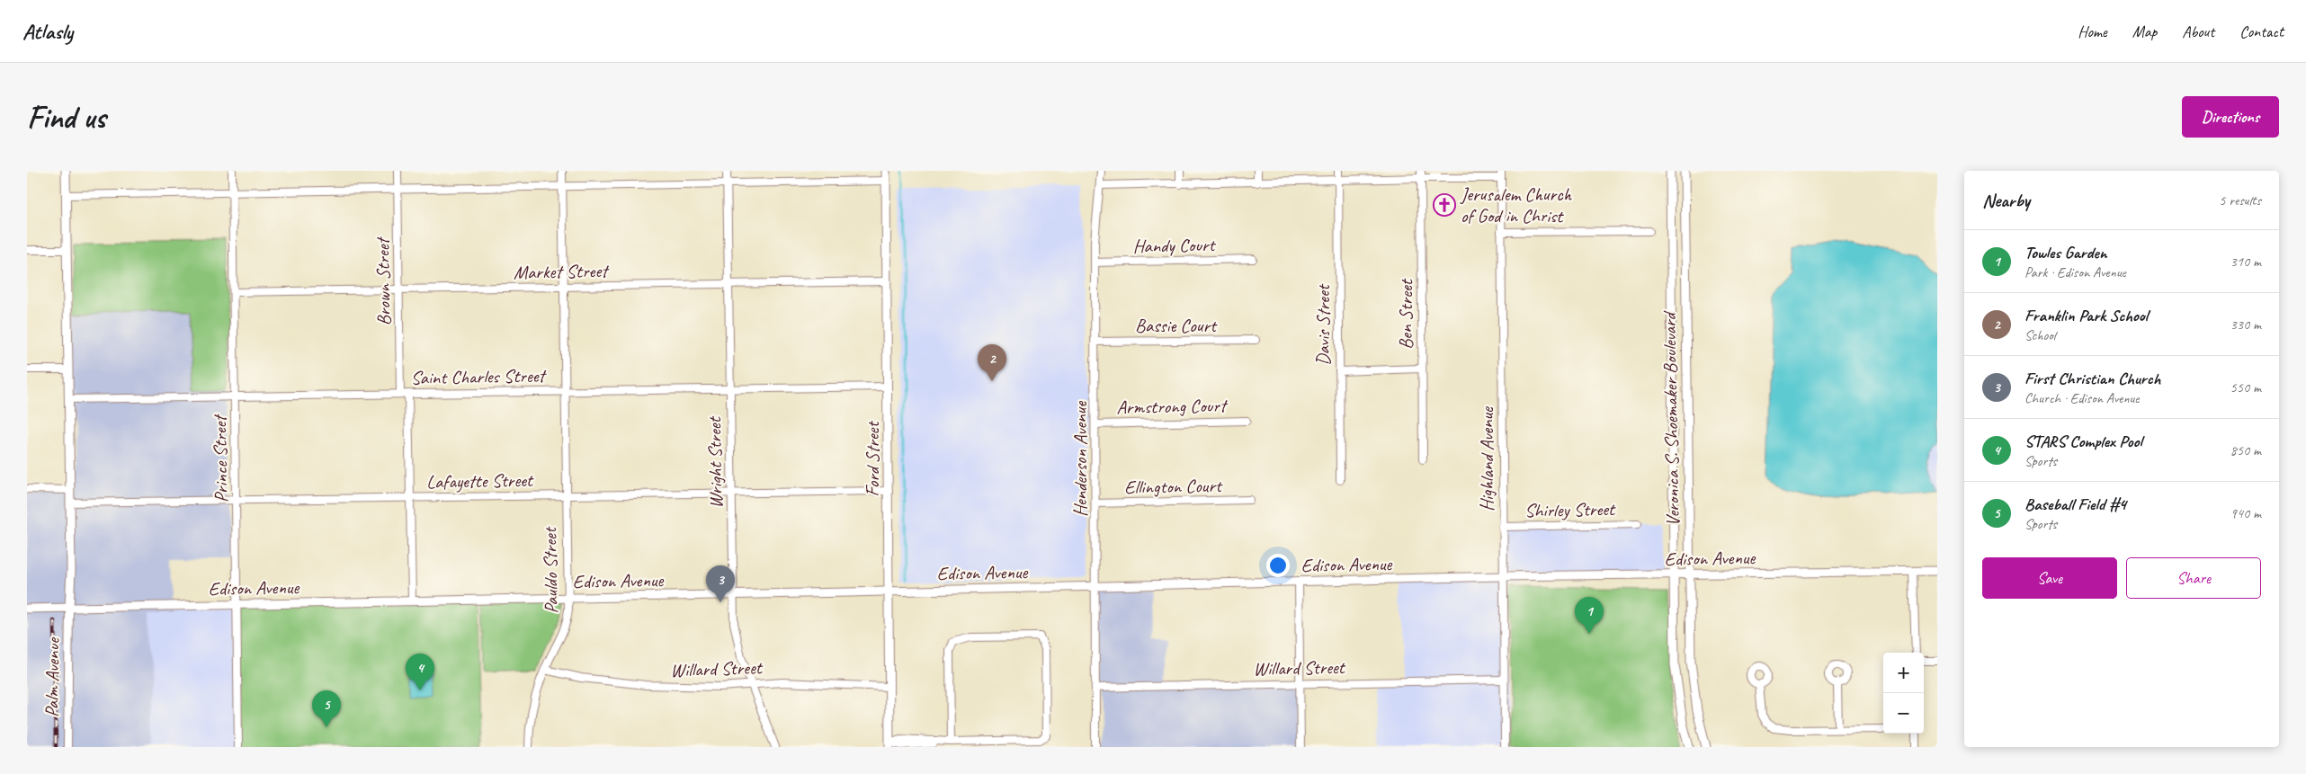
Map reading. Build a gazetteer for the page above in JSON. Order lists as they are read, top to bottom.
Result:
{
  "streets": {
    "street": [
      "Handy Court",
      "Market Street",
      "Brown Street",
      "Ben Street",
      "Bassie Court",
      "Davis Street",
      "Saint Charles Street",
      "Armstrong Court",
      "Veronica S. Shoemaker Boulevard",
      "Prince Street",
      "Ford Street",
      "Henderson Avenue",
      "Highland Avenue",
      "Wright Street",
      "Lafayette Street",
      "Ellington Court",
      "Shirley Street",
      "Edison Avenue",
      "Pauldo Street",
      "Willard Street",
      "Palm Avenue"
    ]
  },
  "crossings": [
    ["Handy Court", "Henderson Avenue"],
    ["Market Street", "Brown Street"],
    ["Market Street", "Prince Street"],
    ["Market Street", "Ford Street"],
    ["Market Street", "Wright Street"],
    ["Market Street", "Pauldo Street"],
    ["Brown Street", "Saint Charles Street"],
    ["Bassie Court", "Henderson Avenue"],
    ["Saint Charles Street", "Prince Street"],
    ["Saint Charles Street", "Ford Street"],
    ["Saint Charles Street", "Wright Street"],
    ["Saint Charles Street", "Pauldo Street"],
    ["Armstrong Court", "Henderson Avenue"],
    ["Veronica S. Shoemaker Boulevard", "Edison Avenue"],
    ["Prince Street", "Lafayette Street"],
    ["Prince Street", "Edison Avenue"],
    ["Ford Street", "Lafayette Street"],
    ["Ford Street", "Edison Avenue"],
    ["Ford Street", "Willard Street"],
    ["Henderson Avenue", "Ellington Court"],
    ["Henderson Avenue", "Edison Avenue"],
    ["Henderson Avenue", "Willard Street"],
    ["Highland Avenue", "Shirley Street"],
    ["Highland Avenue", "Edison Avenue"],
    ["Highland Avenue", "Willard Street"],
    ["Wright Street", "Lafayette Street"],
    ["Wright Street", "Edison Avenue"],
    ["Wright Street", "Willard Street"],
    ["Lafayette Street", "Pauldo Street"],
    ["Edison Avenue", "Pauldo Street"],
    ["Edison Avenue", "Palm Avenue"],
    ["Pauldo Street", "Willard Street"]
  ],
  "places": {
    "church": ["Jerusalem Church of God in Christ"]
  },
  "page": {
    "header": "Atlasly",
    "nav": [
      "Home",
      "Map",
      "About",
      "Contact"
    ],
    "buttons": [
      "Directions",
      ["Save", "Share"]
    ],
    "title": "Find us",
    "heading": ["Nearby", "5 results"],
    "list": [
      {
        "mark": "1",
        "name": "Towles Garden",
        "note": "Park · Edison Avenue",
        "value": "310 m"
      },
      {
        "mark": "2",
        "name": "Franklin Park School",
        "note": "School",
        "value": "330 m"
      },
      {
        "mark": "3",
        "name": "First Christian Church",
        "note": "Church · Edison Avenue",
        "value": "550 m"
      },
      {
        "mark": "4",
        "name": "STARS Complex Pool",
        "note": "Sports",
        "value": "850 m"
      },
      {
        "mark": "5",
        "name": "Baseball Field #4",
        "note": "Sports",
        "value": "940 m"
      }
    ],
    "pins": [
      "2",
      "3",
      "1",
      "4",
      "5"
    ],
    "map_buttons": ["+", "−"]
  }
}
